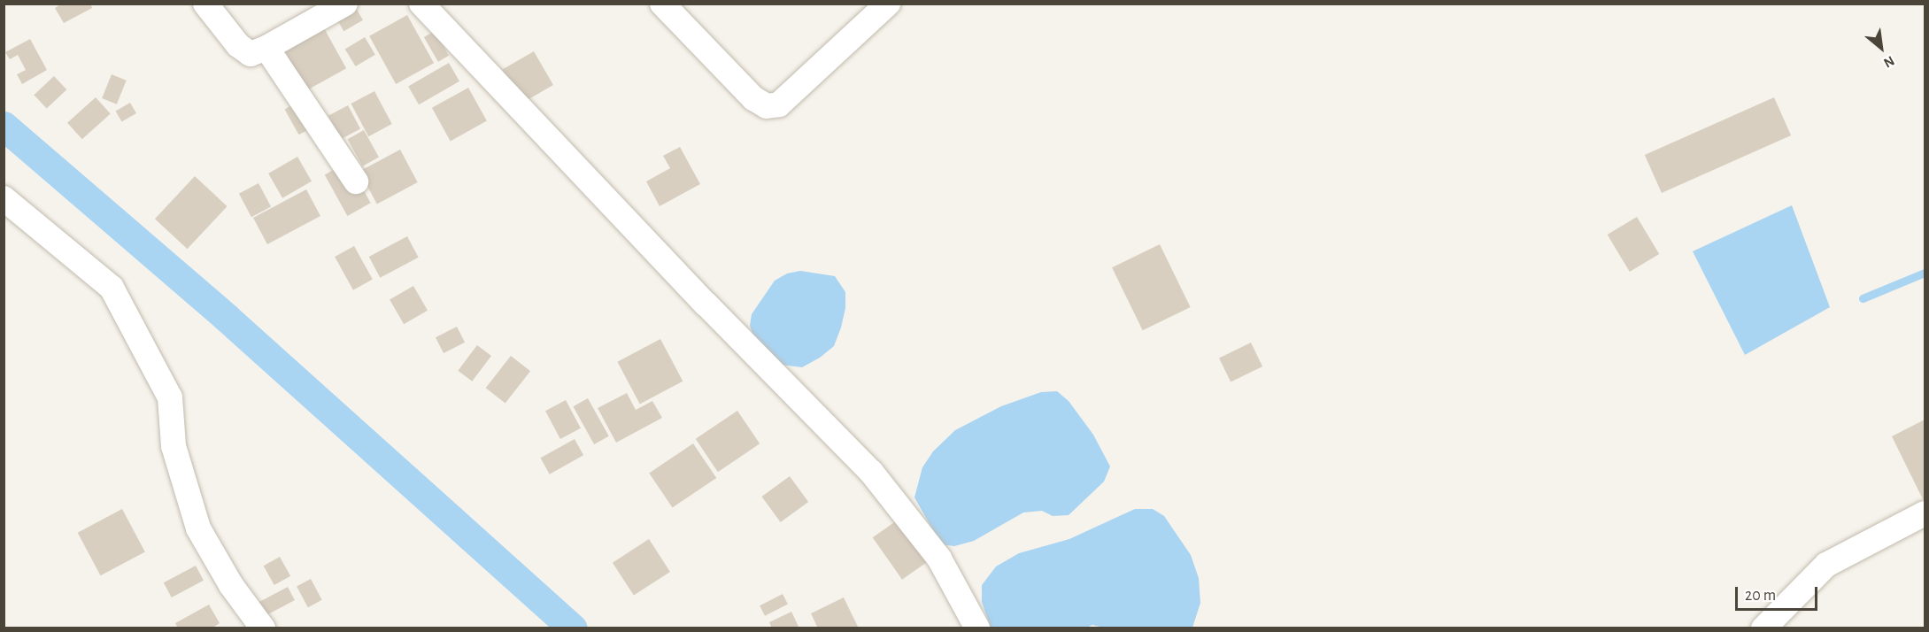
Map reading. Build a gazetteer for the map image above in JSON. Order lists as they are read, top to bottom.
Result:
{
  "scale_bar": "20 m",
  "north": "bottom right"
}
